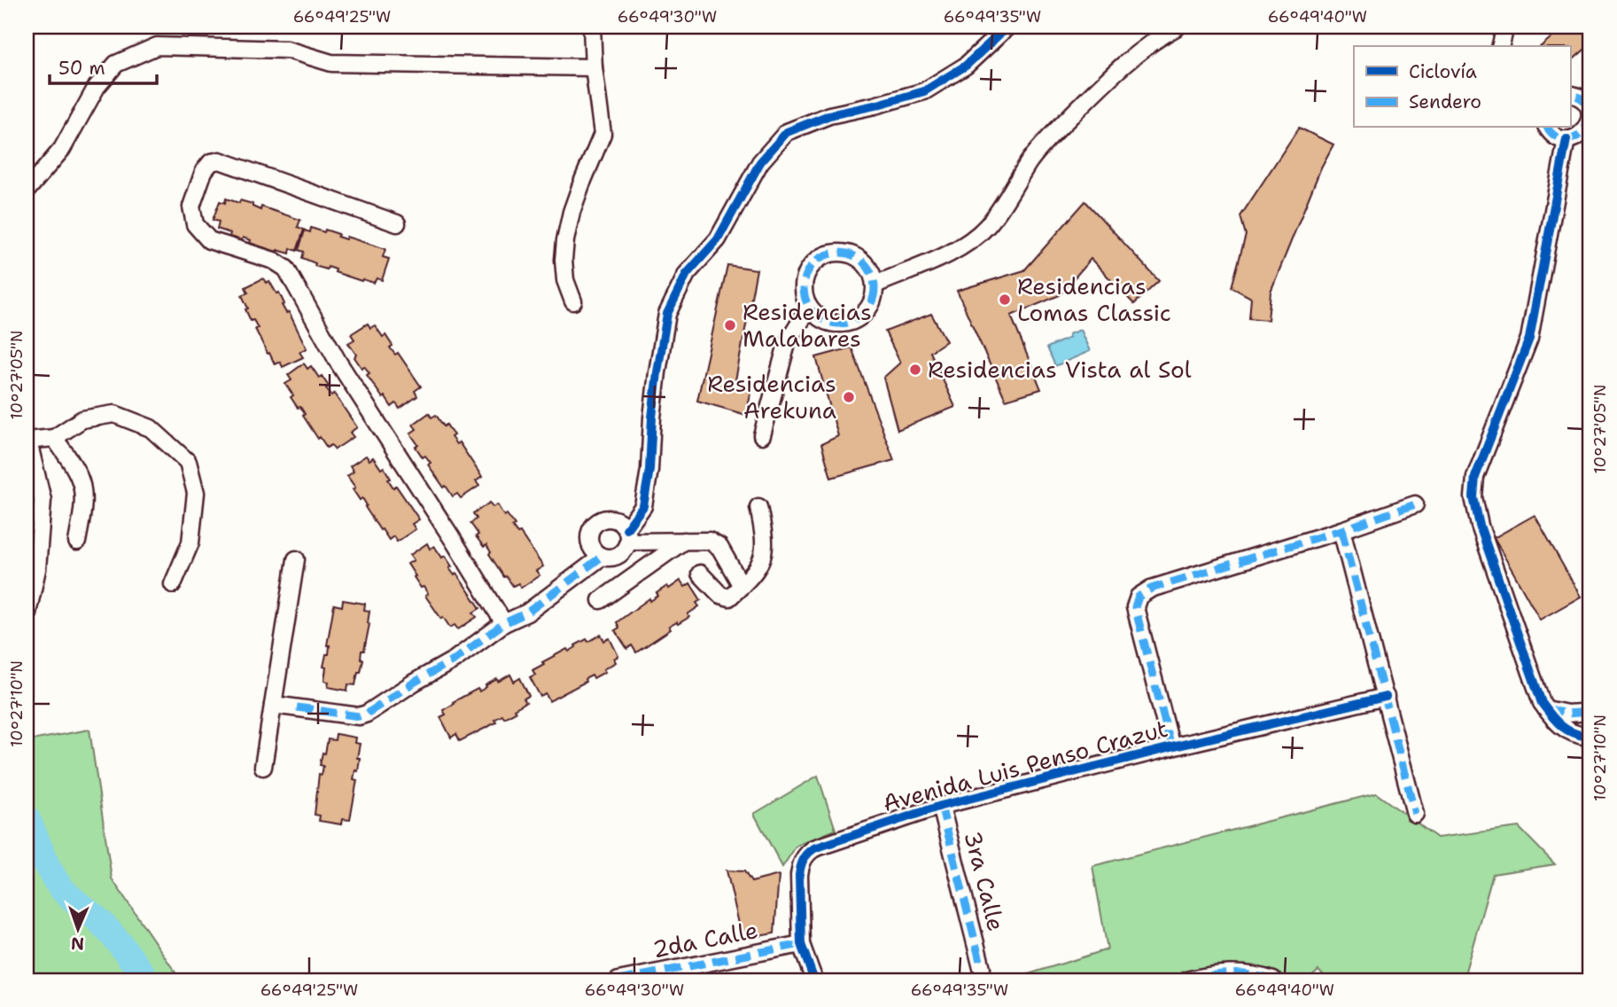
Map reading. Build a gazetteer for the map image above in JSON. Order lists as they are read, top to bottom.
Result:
{
  "streets": {
    "street": ["Avenida Luis Penso Crazut", "3ra Calle", "2da Calle"]
  },
  "crossings": [
    ["Avenida Luis Penso Crazut", "3ra Calle"],
    ["Avenida Luis Penso Crazut", "2da Calle"]
  ],
  "places": [
    "Residencias Lomas Classic",
    "Residencias Malabares",
    "Residencias Vista al Sol",
    "Residencias Arekuna"
  ],
  "legend": ["Ciclovía", "Sendero"],
  "scale_bar": "50 m",
  "north": "bottom",
  "coordinates": [
    "66°49'25\"W",
    "66°49'30\"W",
    "66°49'35\"W",
    "66°49'40\"W",
    "10°27'05\"N",
    "10°27'10\"N"
  ]
}
